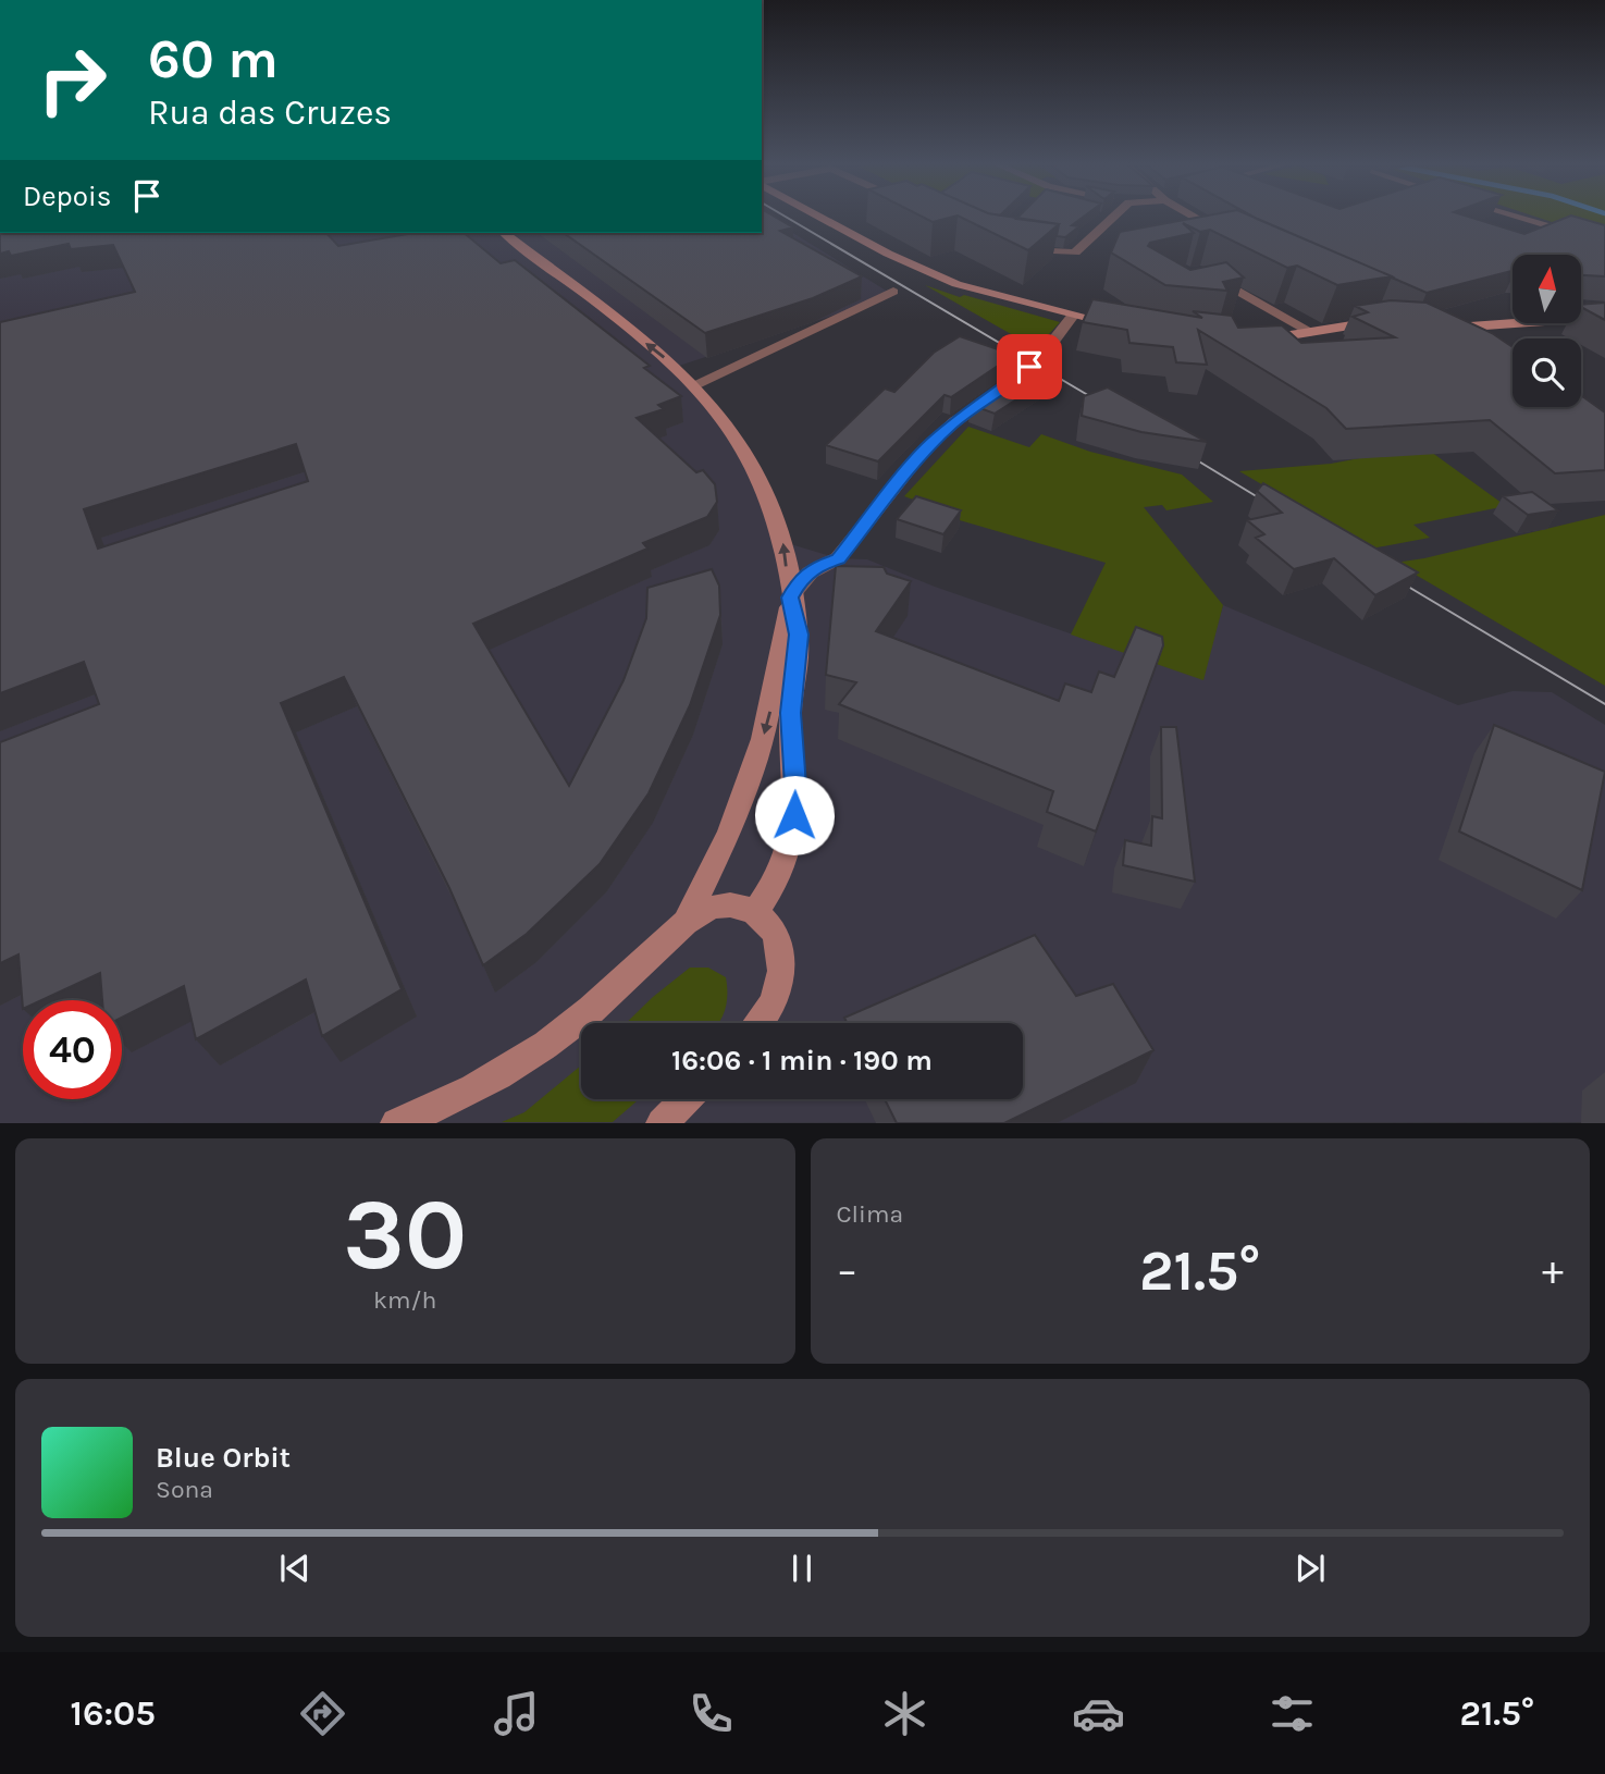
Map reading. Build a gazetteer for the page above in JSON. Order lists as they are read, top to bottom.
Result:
{
  "north": "top",
  "page": {
    "turn": ["60 m", "Rua das Cruzes"],
    "then": "Depois",
    "limit": "40",
    "trip": "16:06 · 1 min · 190 m",
    "tile": [
      ["30", "km/h"],
      "Clima"
    ],
    "heat": ["−", "21.5°", "+"],
    "song": ["Blue Orbit", "Sona"],
    "tabs": ["16:05", "21.5°"]
  }
}
